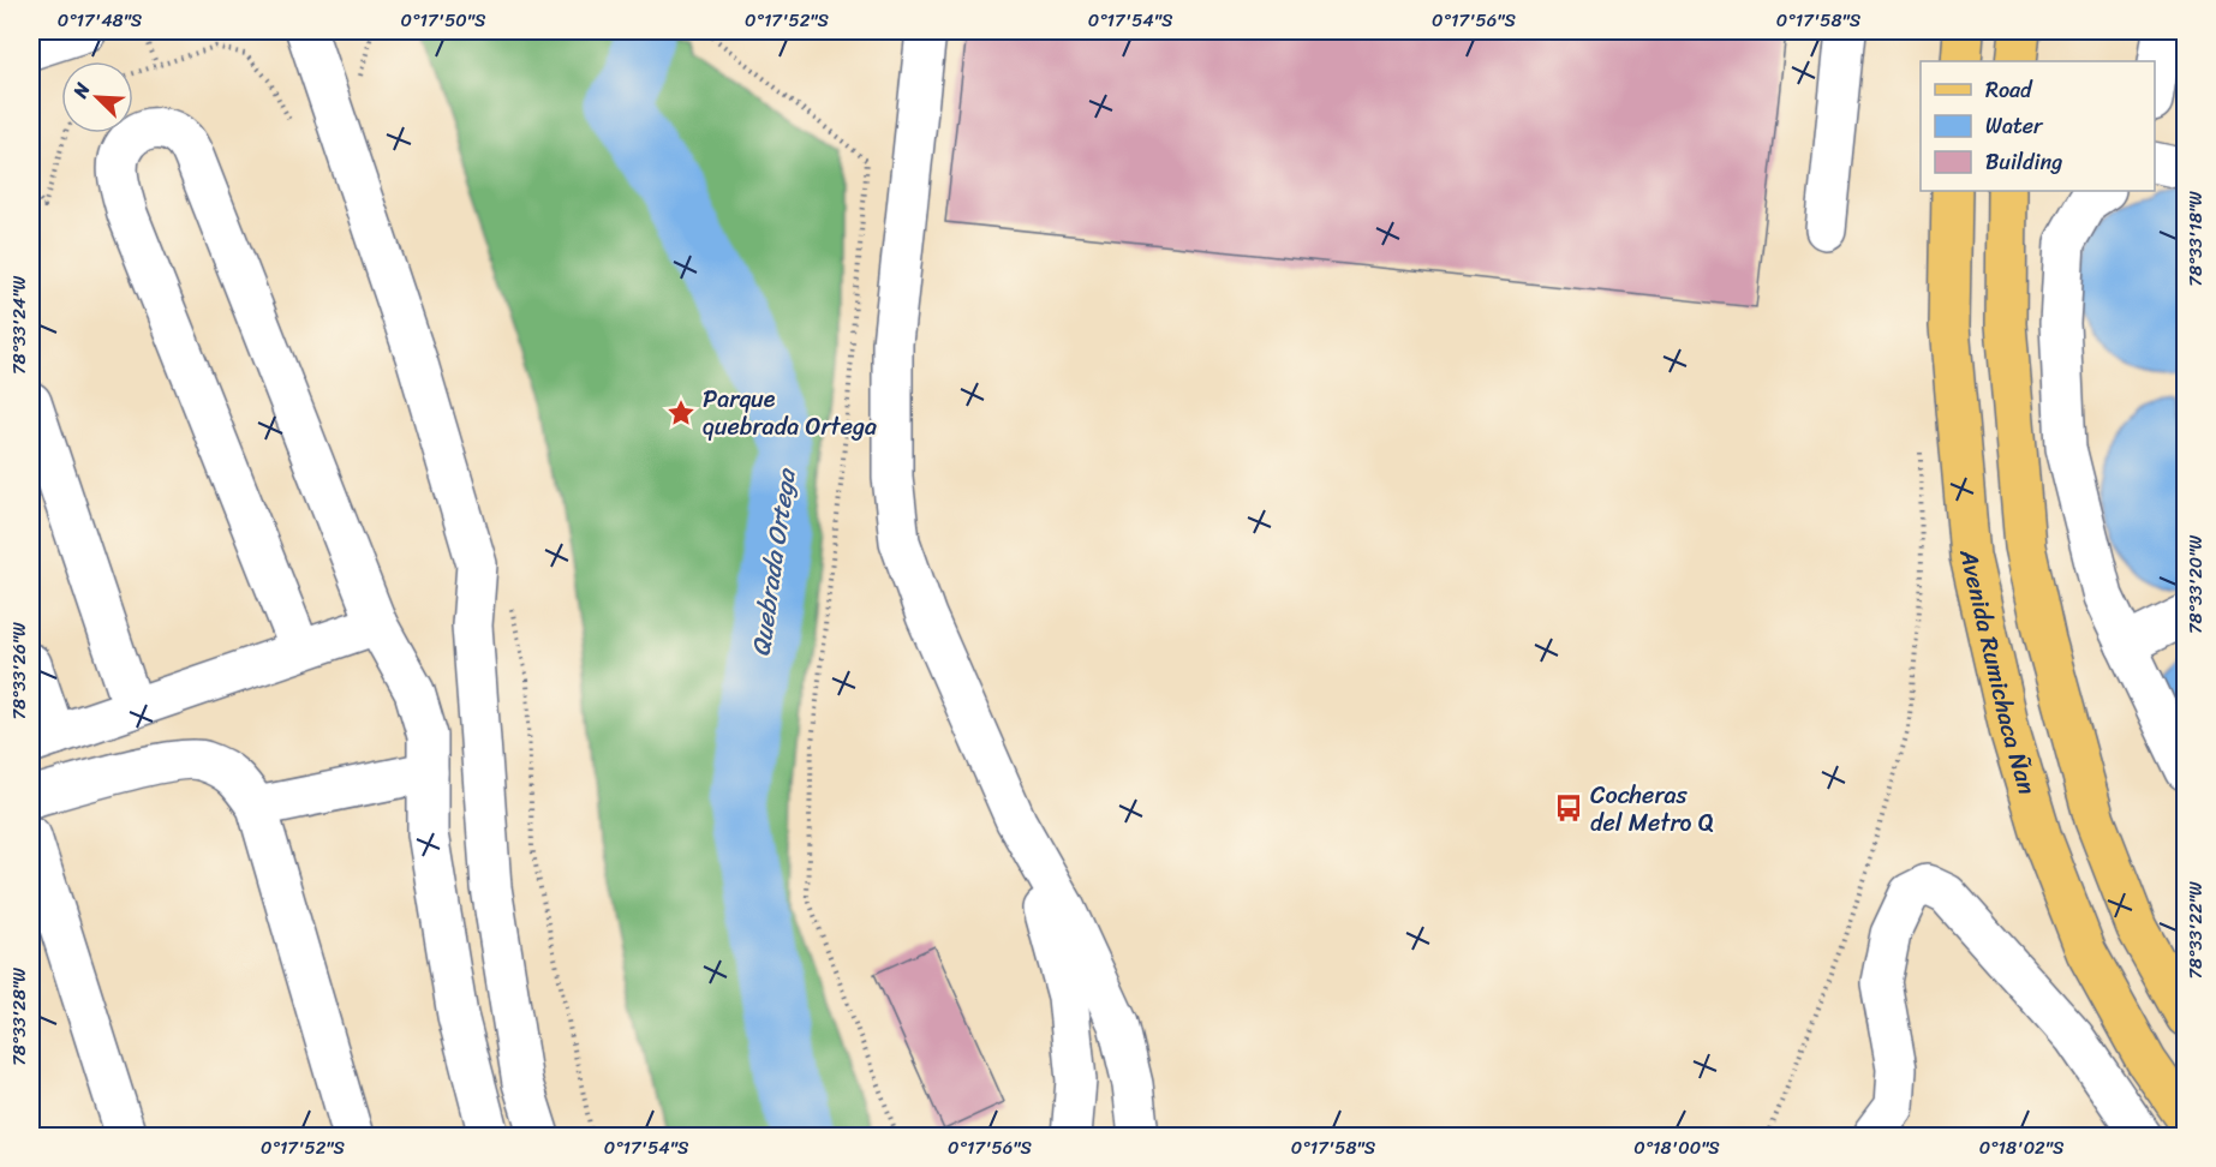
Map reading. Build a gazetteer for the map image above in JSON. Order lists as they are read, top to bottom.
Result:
{
  "streets": {
    "main road": ["Avenida Rumichaca Ñan"]
  },
  "water": ["Quebrada Ortega"],
  "places": {
    "place": ["Parque quebrada Ortega"],
    "bus stop": ["Cocheras del Metro Q"]
  },
  "legend": ["Road", "Water", "Building"],
  "north": "top left",
  "coordinates": [
    "0°17'48\"S",
    "0°17'50\"S",
    "0°17'52\"S",
    "0°17'54\"S",
    "0°17'56\"S",
    "0°17'58\"S",
    "78°33'18\"W",
    "78°33'24\"W",
    "78°33'20\"W",
    "78°33'26\"W",
    "78°33'22\"W",
    "78°33'28\"W",
    "0°18'00\"S",
    "0°18'02\"S"
  ]
}
